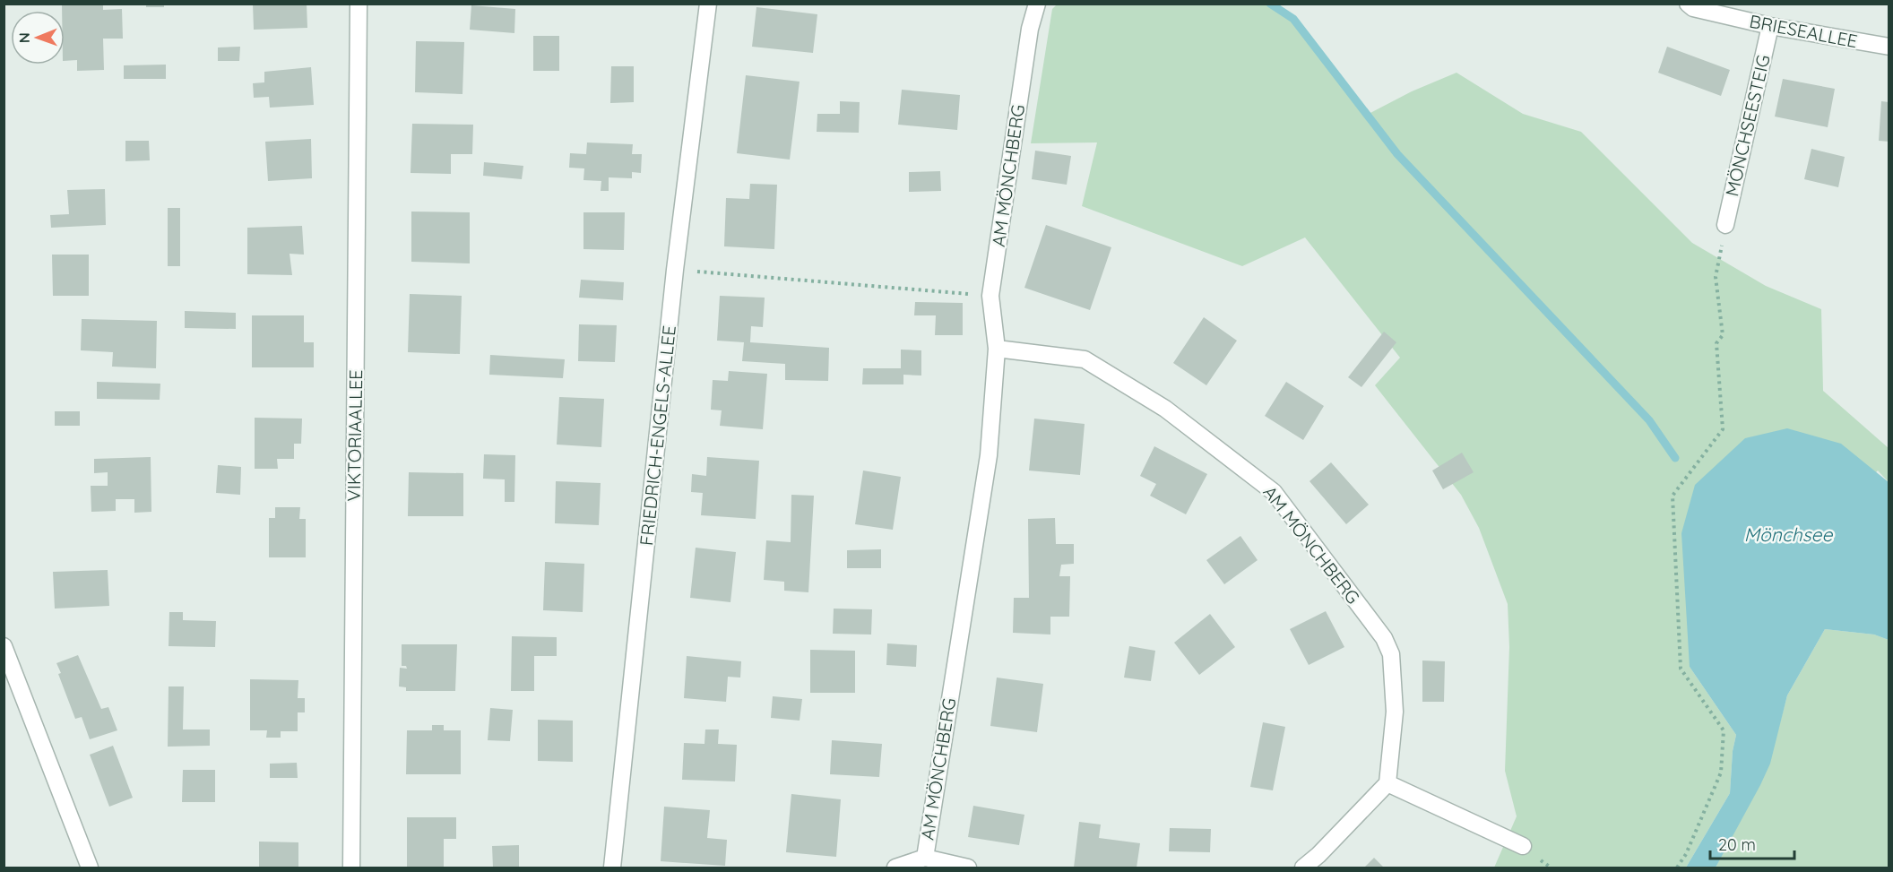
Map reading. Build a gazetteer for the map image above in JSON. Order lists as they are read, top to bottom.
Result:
{
  "streets": {
    "street": [
      "BRIESEALLEE",
      "MÖNCHSEESTEIG",
      "AM MÖNCHBERG",
      "VIKTORIAALLEE",
      "FRIEDRICH-ENGELS-ALLEE"
    ]
  },
  "crossings": [
    ["BRIESEALLEE", "MÖNCHSEESTEIG"]
  ],
  "water": ["Mönchsee"],
  "scale_bar": "20 m",
  "north": "left"
}
